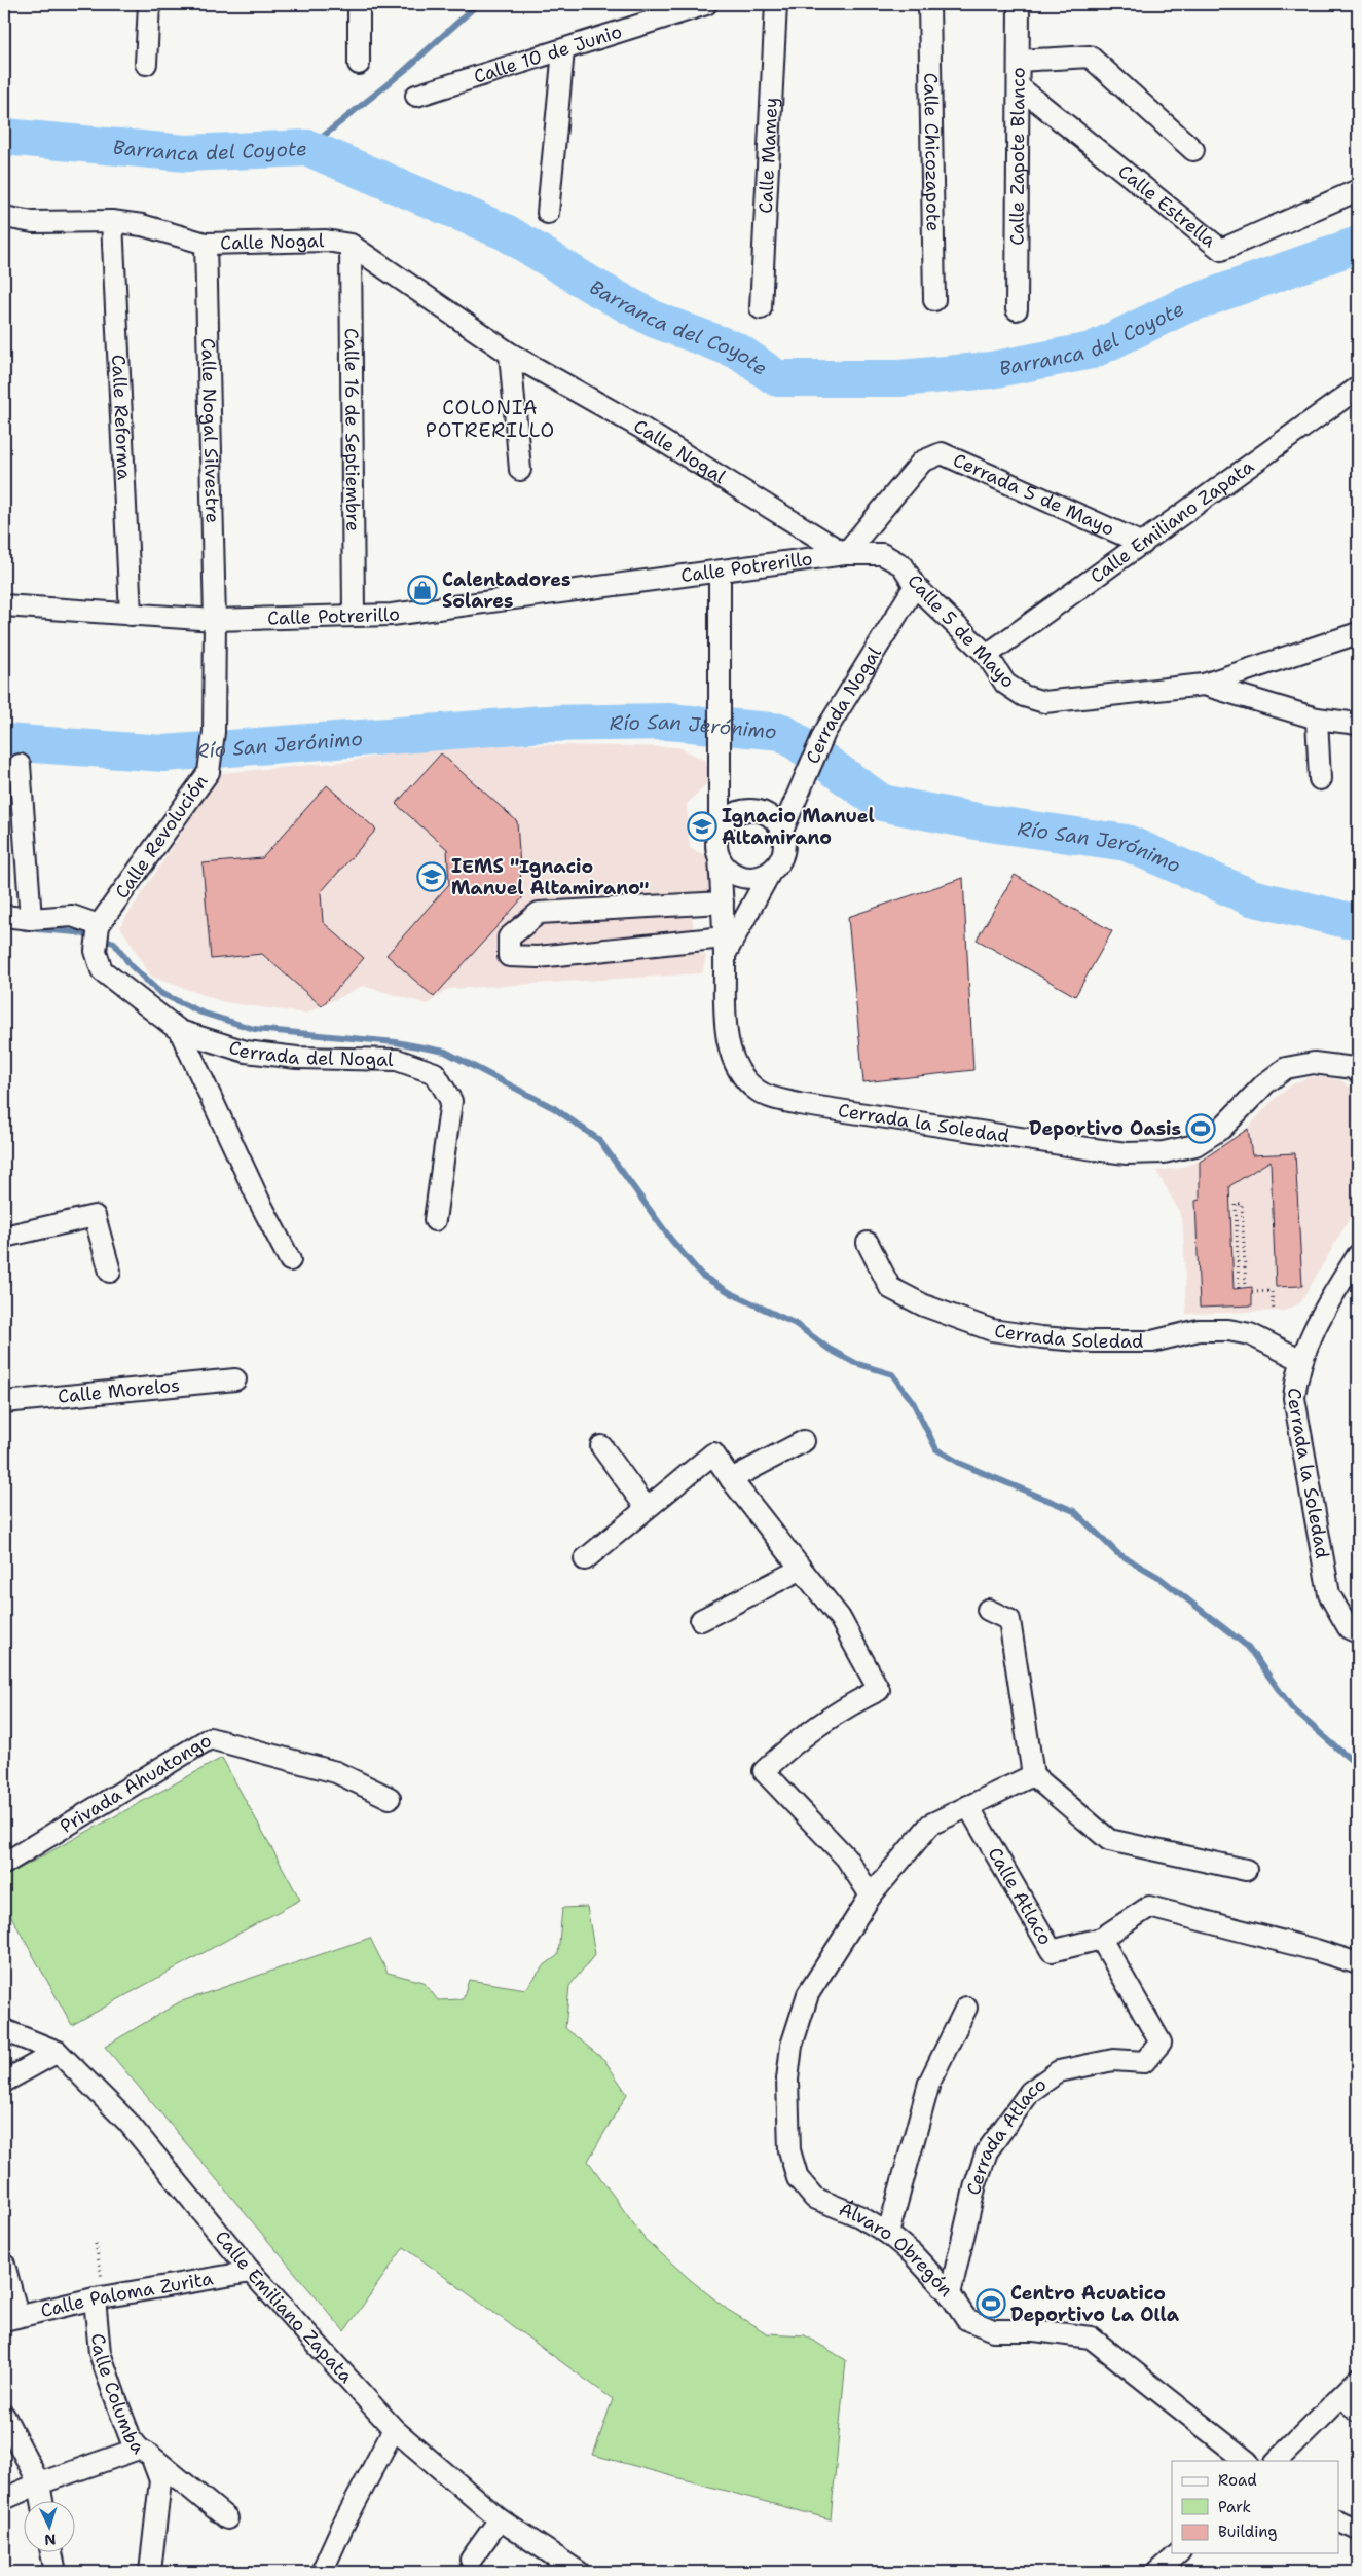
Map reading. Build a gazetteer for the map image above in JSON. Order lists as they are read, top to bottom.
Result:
{
  "streets": {
    "street": [
      "Calle 10 de Junio",
      "Calle Chicozapote",
      "Calle Mamey",
      "Calle Zapote Blanco",
      "Calle Estrella",
      "Calle Nogal",
      "Calle Reforma",
      "Calle 16 de Septiembre",
      "Calle Nogal Silvestre",
      "Cerrada 5 de Mayo",
      "Calle Emiliano Zapata",
      "Calle Potrerillo",
      "Calle 5 de Mayo",
      "Cerrada Nogal",
      "Calle Revolución",
      "Cerrada del Nogal",
      "Cerrada la Soledad",
      "Cerrada Soledad",
      "Calle Morelos",
      "Privada Ahuatongo",
      "Calle Atlaco",
      "Cerrada Atlaco",
      "Álvaro Obregón",
      "Calle Paloma Zurita",
      "Calle Columba"
    ]
  },
  "crossings": [
    ["Calle Zapote Blanco", "Calle Estrella"],
    ["Calle Nogal", "Calle Reforma"],
    ["Calle Nogal", "Calle 16 de Septiembre"],
    ["Calle Nogal", "Calle Nogal Silvestre"],
    ["Calle Nogal", "Cerrada 5 de Mayo"],
    ["Calle Nogal", "Calle Potrerillo"],
    ["Calle Nogal", "Calle 5 de Mayo"],
    ["Calle Reforma", "Calle Potrerillo"],
    ["Calle 16 de Septiembre", "Calle Potrerillo"],
    ["Calle Nogal Silvestre", "Calle Potrerillo"],
    ["Calle Nogal Silvestre", "Calle Revolución"],
    ["Cerrada 5 de Mayo", "Calle Emiliano Zapata"],
    ["Cerrada 5 de Mayo", "Calle Potrerillo"],
    ["Cerrada 5 de Mayo", "Calle 5 de Mayo"],
    ["Calle Emiliano Zapata", "Calle 5 de Mayo"],
    ["Calle Emiliano Zapata", "Calle Paloma Zurita"],
    ["Calle Potrerillo", "Calle 5 de Mayo"],
    ["Calle Potrerillo", "Calle Revolución"],
    ["Calle 5 de Mayo", "Cerrada Nogal"],
    ["Cerrada Nogal", "Cerrada la Soledad"],
    ["Calle Revolución", "Cerrada del Nogal"],
    ["Cerrada la Soledad", "Cerrada Soledad"],
    ["Calle Atlaco", "Cerrada Atlaco"],
    ["Calle Atlaco", "Álvaro Obregón"],
    ["Cerrada Atlaco", "Álvaro Obregón"],
    ["Calle Paloma Zurita", "Calle Columba"]
  ],
  "districts": ["COLONIA POTRERILLO"],
  "water": ["Barranca del Coyote", "Río San Jerónimo"],
  "places": {
    "shop": ["Calentadores Solares"],
    "school or university": ["Ignacio Manuel Altamirano", "IEMS \"Ignacio Manuel Altamirano\""],
    "sports": ["Deportivo Oasis", "Centro Acuatico Deportivo La Olla"]
  },
  "legend": ["Road", "Park", "Building"],
  "north": "bottom"
}
